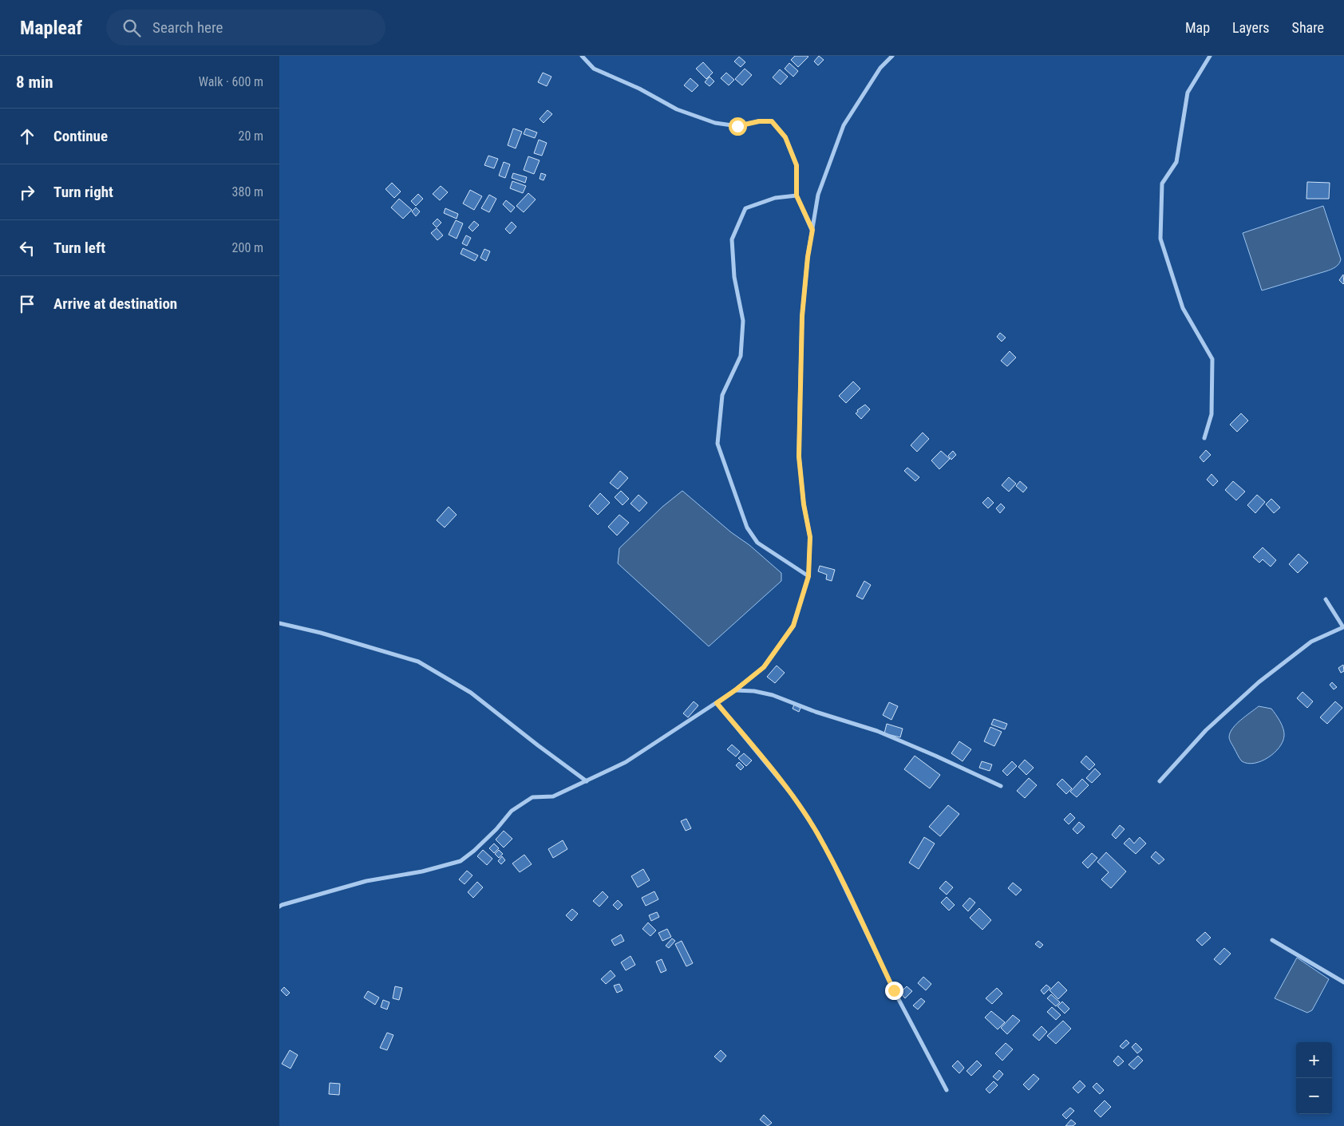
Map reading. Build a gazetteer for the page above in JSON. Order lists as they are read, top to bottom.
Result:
{
  "page": {
    "header": "Mapleaf",
    "search": "Search here",
    "nav": ["Map", "Layers", "Share"],
    "heading": ["8 min", "Walk · 600 m"],
    "list": [
      ["Continue", "20 m"],
      ["Turn right", "380 m"],
      ["Turn left", "200 m"],
      "Arrive at destination"
    ],
    "map_buttons": ["+", "−"]
  }
}
